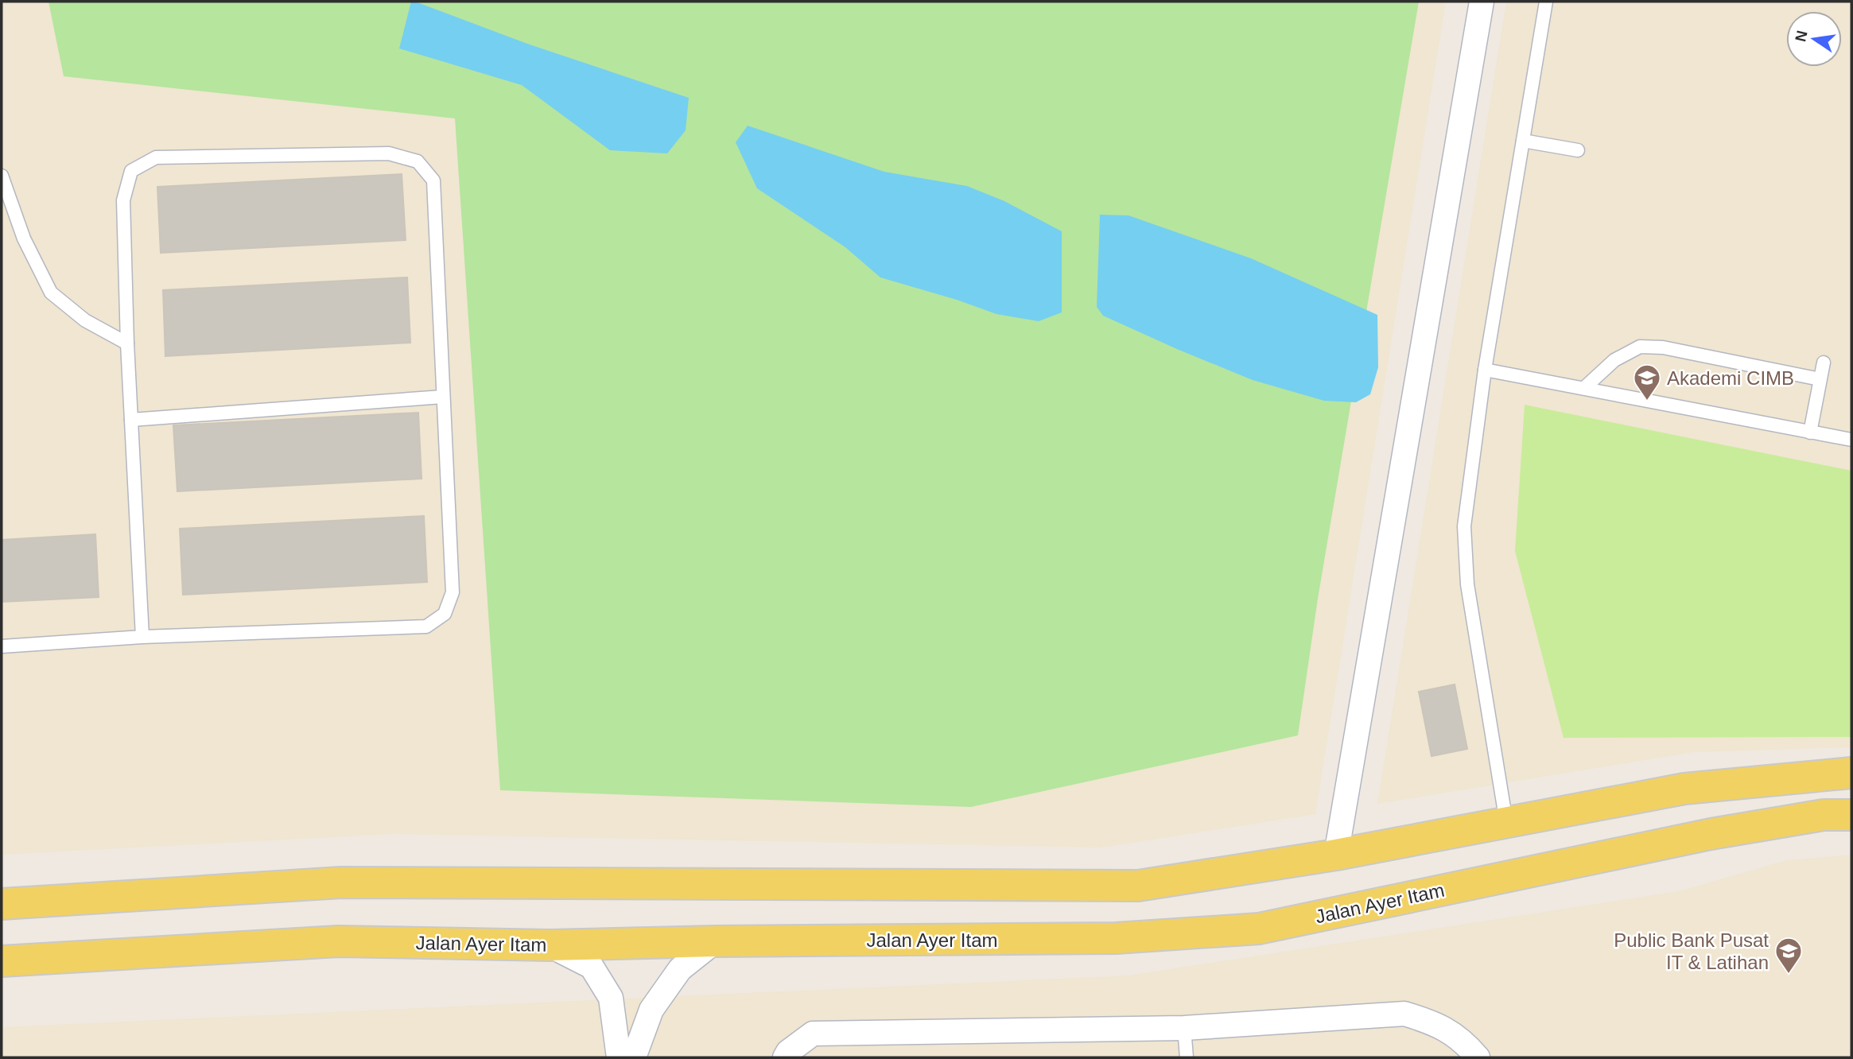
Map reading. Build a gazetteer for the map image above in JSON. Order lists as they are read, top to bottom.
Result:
{
  "streets": {
    "main road": ["Jalan Ayer Itam"]
  },
  "places": {
    "school or university": ["Akademi CIMB", "Public Bank Pusat IT & Latihan"]
  },
  "north": "left"
}
